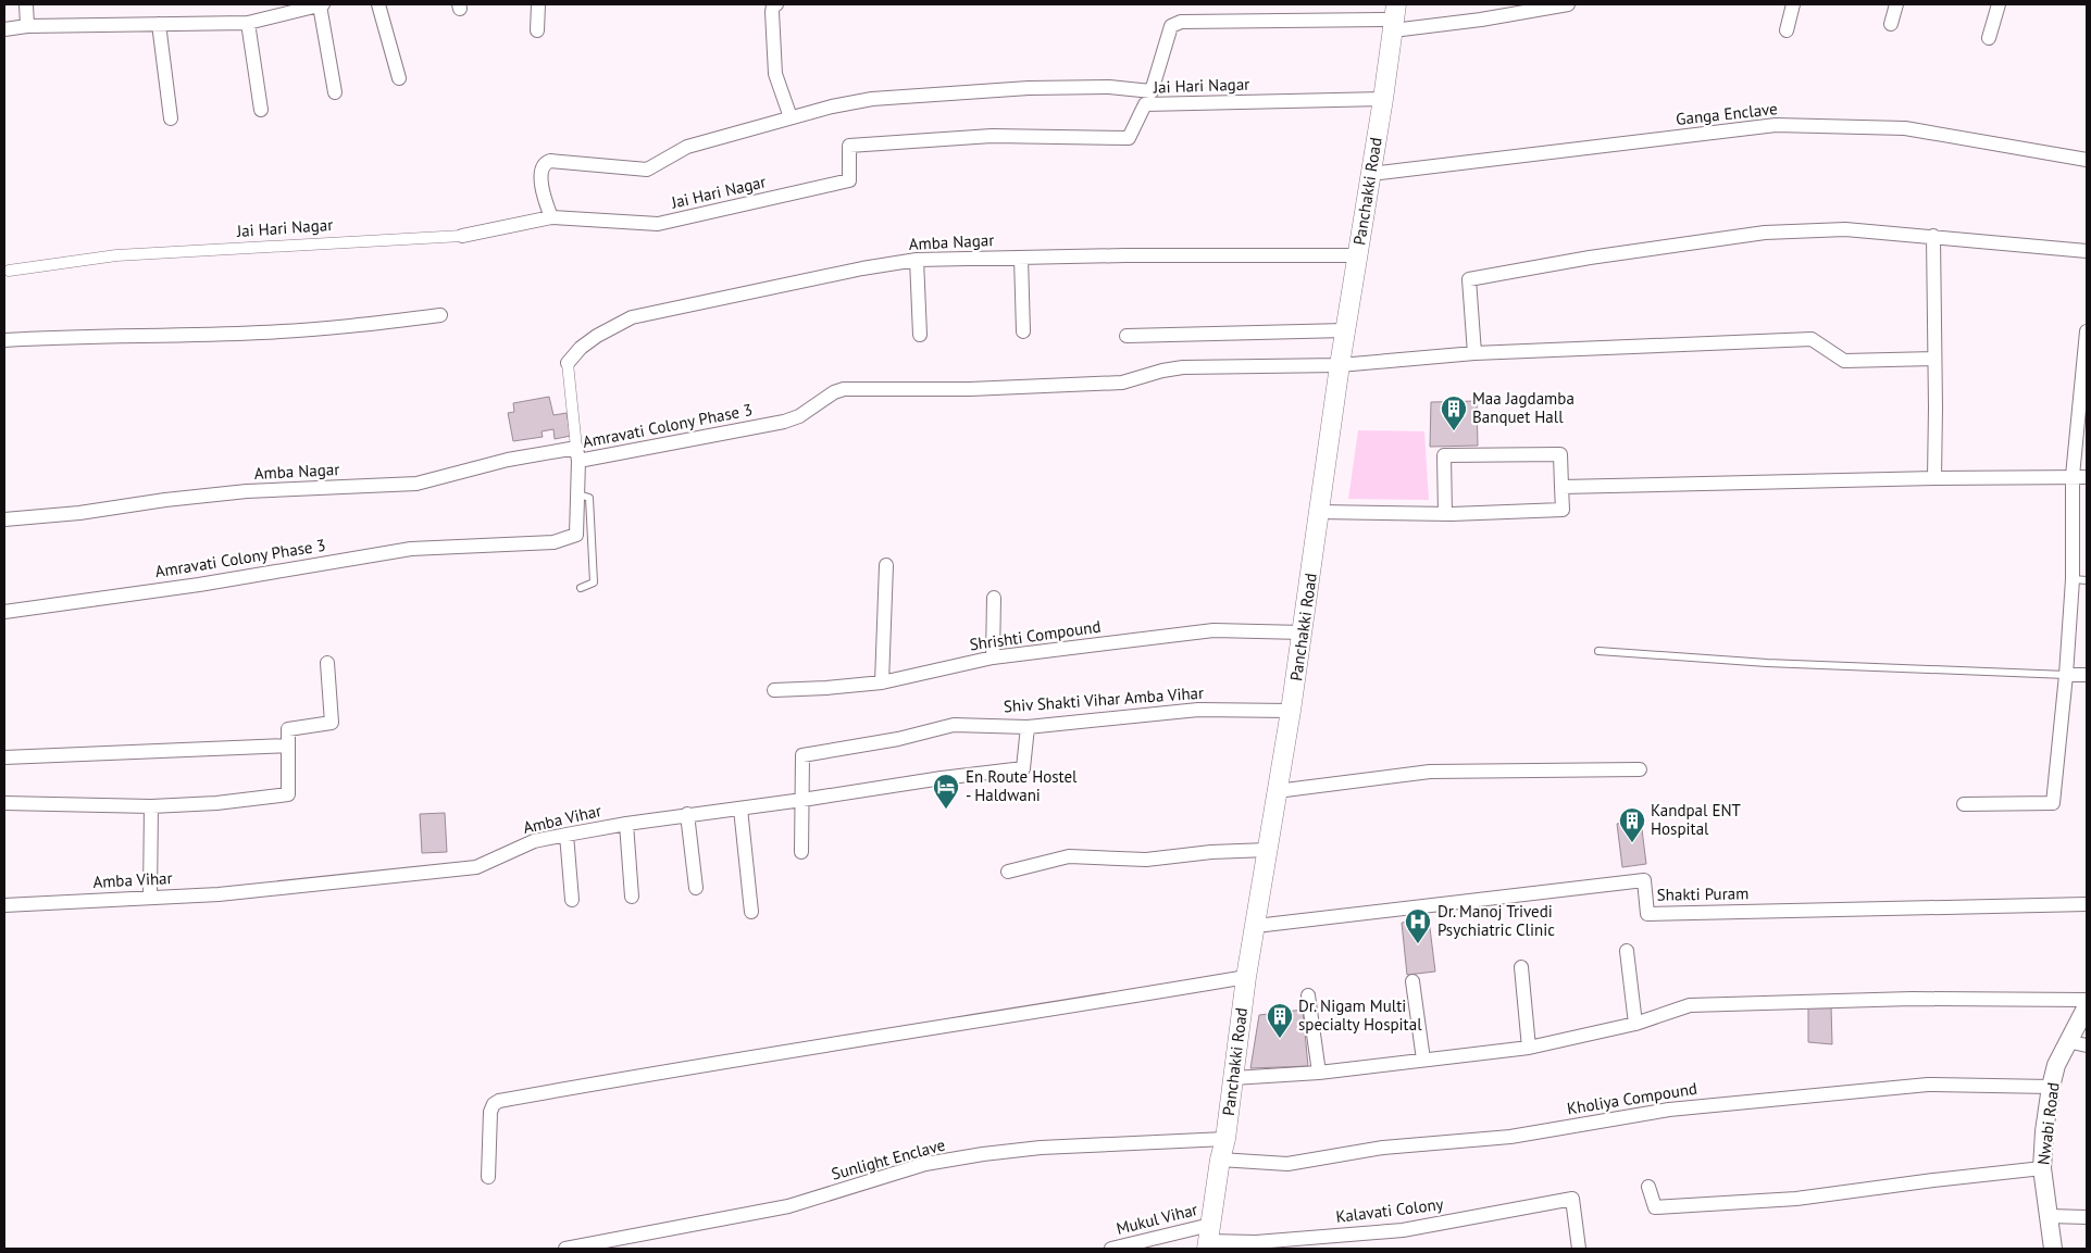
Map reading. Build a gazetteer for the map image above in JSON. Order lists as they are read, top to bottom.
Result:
{
  "streets": {
    "main road": ["Panchakki Road"],
    "street": [
      "Jai Hari Nagar",
      "Ganga Enclave",
      "Amba Nagar",
      "Amravati Colony Phase 3",
      "Shrishti Compound",
      "Shiv Shakti Vihar Amba Vihar",
      "Amba Vihar",
      "Shakti Puram",
      "Kholiya Compound",
      "Nwabi Road",
      "Sunlight Enclave",
      "Kalavati Colony",
      "Mukul Vihar"
    ]
  },
  "crossings": [
    ["Jai Hari Nagar", "Panchakki Road"],
    ["Ganga Enclave", "Panchakki Road"],
    ["Panchakki Road", "Amba Nagar"],
    ["Panchakki Road", "Amravati Colony Phase 3"],
    ["Panchakki Road", "Shrishti Compound"],
    ["Panchakki Road", "Shiv Shakti Vihar Amba Vihar"],
    ["Panchakki Road", "Shakti Puram"],
    ["Panchakki Road", "Kholiya Compound"],
    ["Panchakki Road", "Sunlight Enclave"],
    ["Panchakki Road", "Kalavati Colony"],
    ["Panchakki Road", "Mukul Vihar"],
    ["Amba Nagar", "Amravati Colony Phase 3"],
    ["Shiv Shakti Vihar Amba Vihar", "Amba Vihar"],
    ["Kholiya Compound", "Nwabi Road"],
    ["Kalavati Colony", "Mukul Vihar"]
  ],
  "places": {
    "building": ["Maa Jagdamba Banquet Hall", "Kandpal ENT Hospital", "Dr. Nigam Multi specialty Hospital"],
    "hotel": ["En Route Hostel - Haldwani"],
    "hospital": ["Dr. Manoj Trivedi Psychiatric Clinic"]
  }
}
